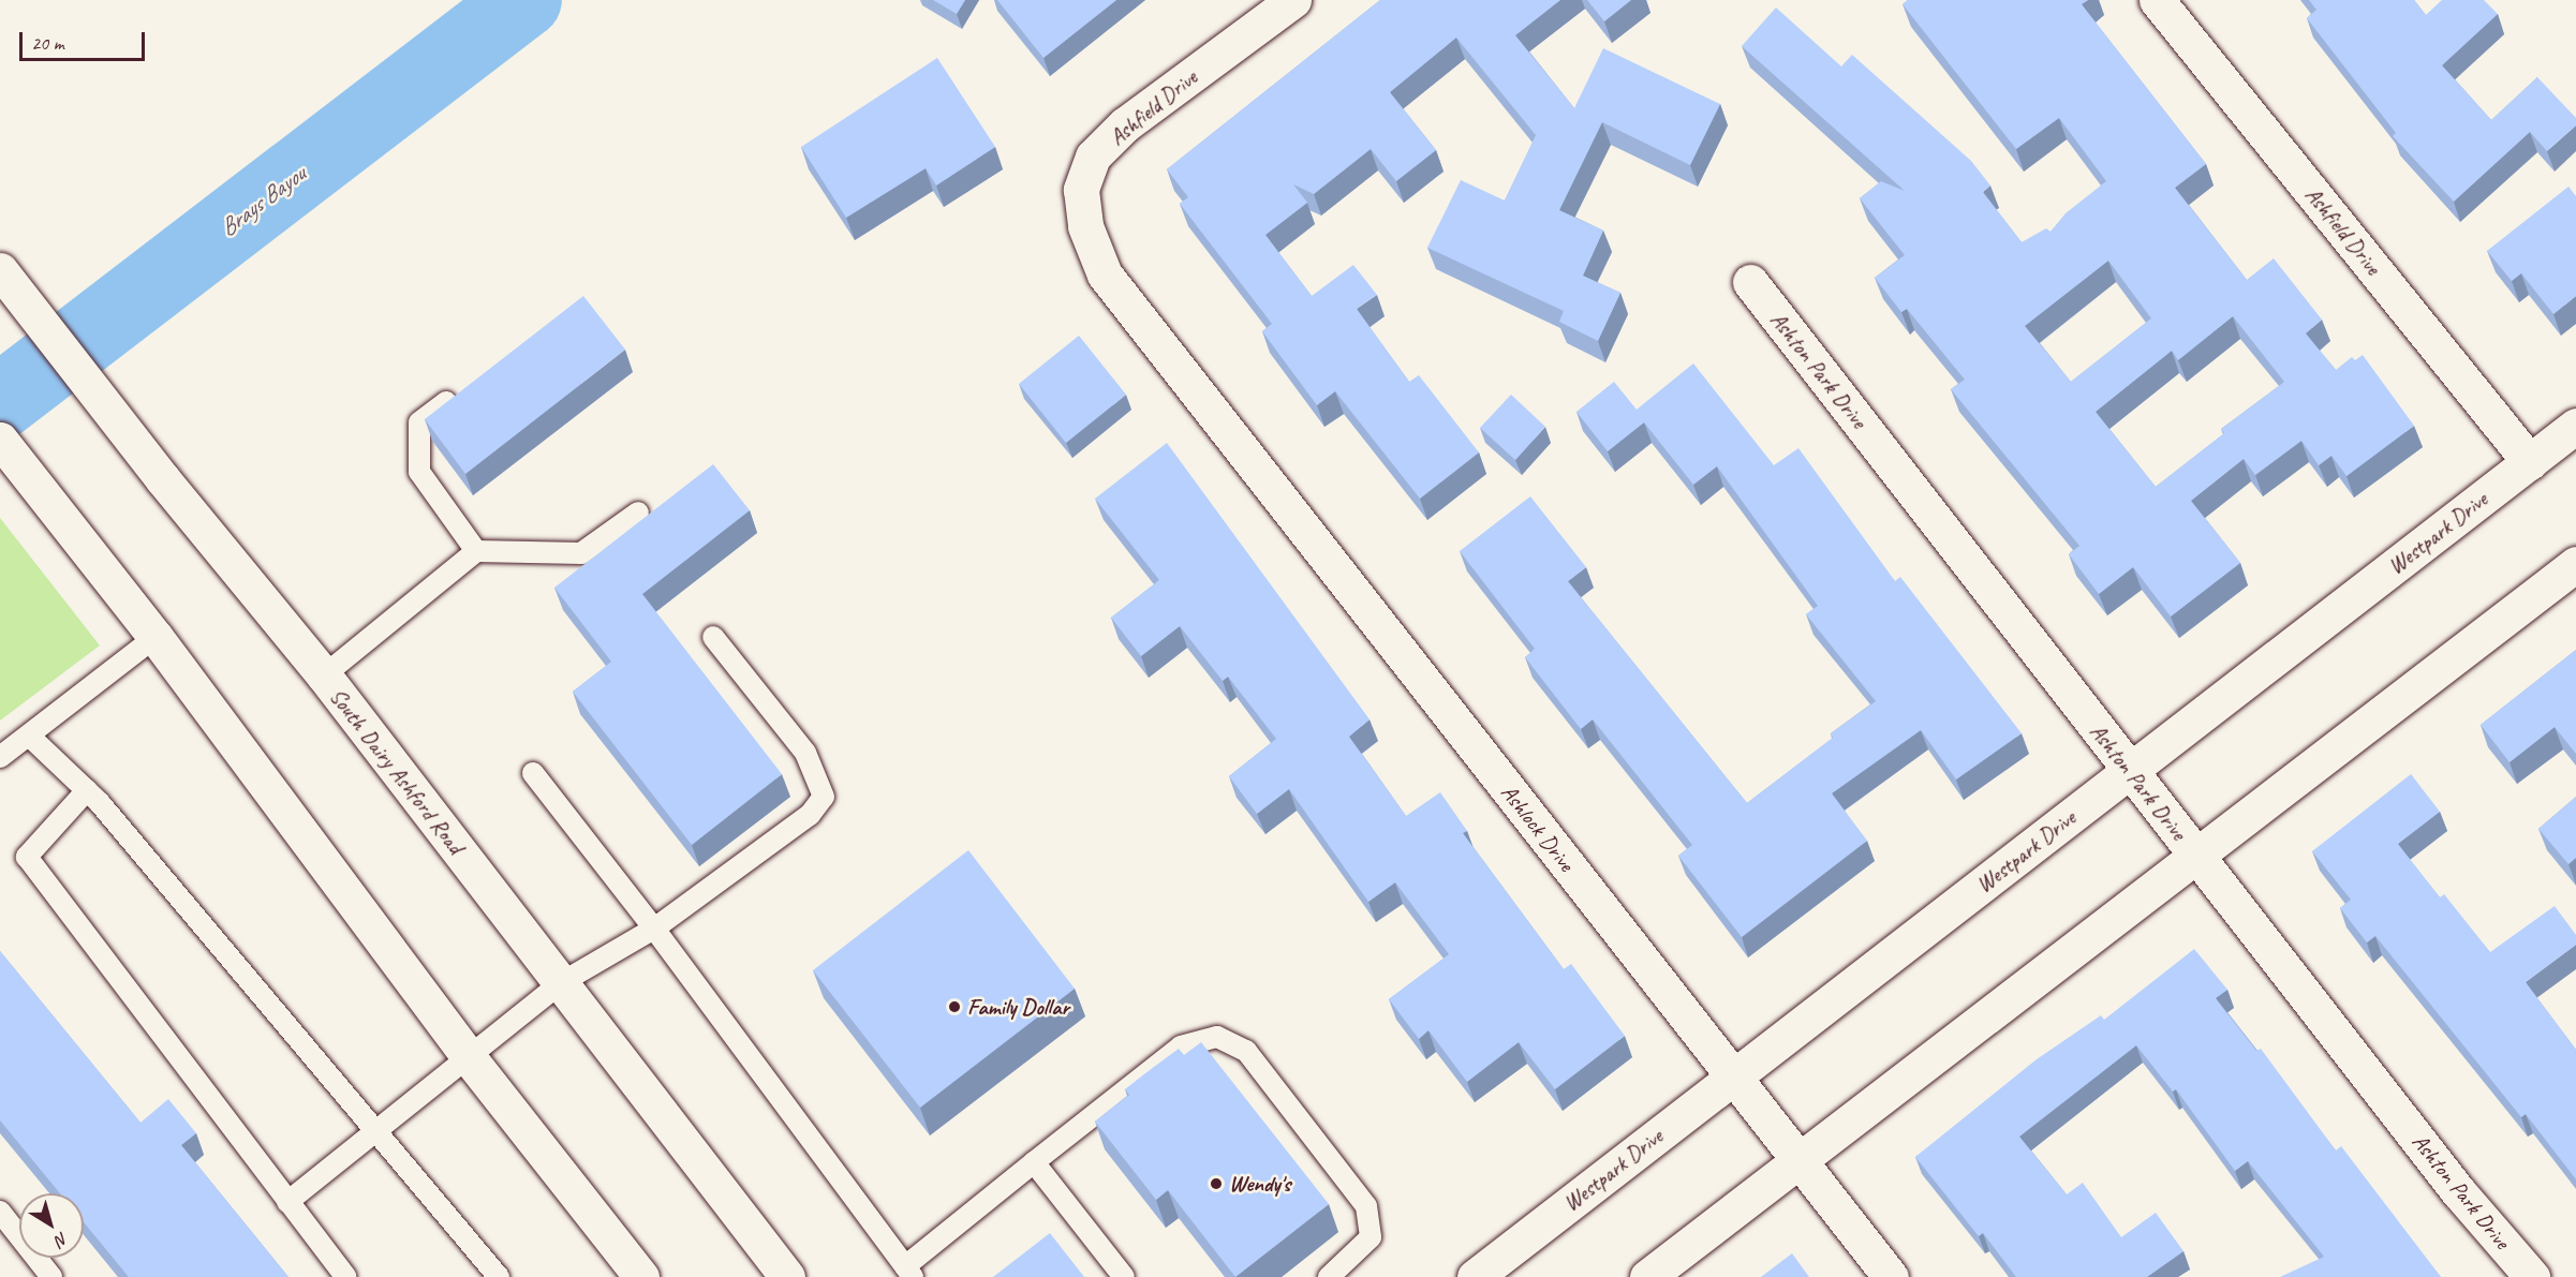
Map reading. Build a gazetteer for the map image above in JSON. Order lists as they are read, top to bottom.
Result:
{
  "streets": {
    "main road": [
      "Ashfield Drive",
      "Ashton Park Drive",
      "Westpark Drive",
      "South Dairy Ashford Road",
      "Ashlock Drive"
    ]
  },
  "crossings": [
    ["Ashfield Drive", "Westpark Drive"],
    ["Ashfield Drive", "Ashlock Drive"],
    ["Ashton Park Drive", "Westpark Drive"],
    ["Westpark Drive", "Ashlock Drive"]
  ],
  "water": ["Brays Bayou"],
  "places": ["Family Dollar", "Wendy's"],
  "scale_bar": "20 m",
  "north": "bottom right"
}
